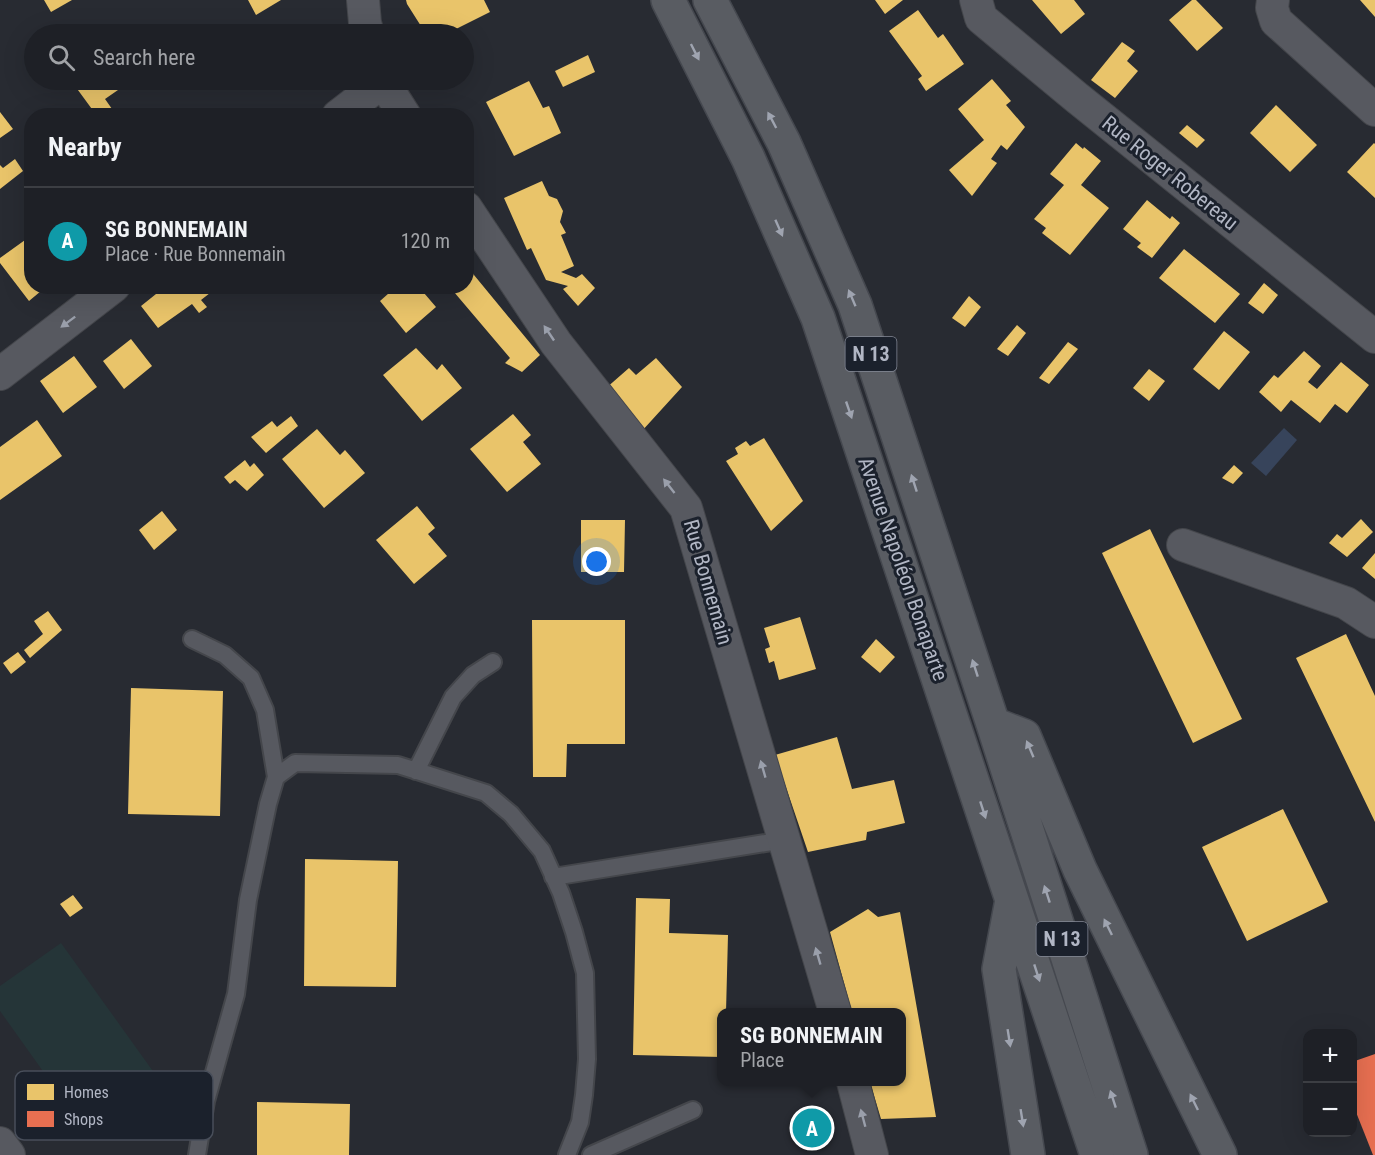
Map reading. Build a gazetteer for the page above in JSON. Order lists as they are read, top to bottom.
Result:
{
  "streets": {
    "main road": ["N 13", "Avenue Napoléon Bonaparte"],
    "street": ["Rue Roger Robereau", "Rue Bonnemain"]
  },
  "one_way": ["Rue Bonnemain"],
  "legend": ["Homes", "Shops"],
  "page": {
    "search": "Search here",
    "heading": "Nearby",
    "list": [
      {
        "mark": "A",
        "name": "SG BONNEMAIN",
        "note": "Place · Rue Bonnemain",
        "value": "120 m"
      }
    ],
    "popup": ["SG BONNEMAIN", "Place"],
    "map_buttons": ["+", "−"],
    "pins": "A"
  }
}
